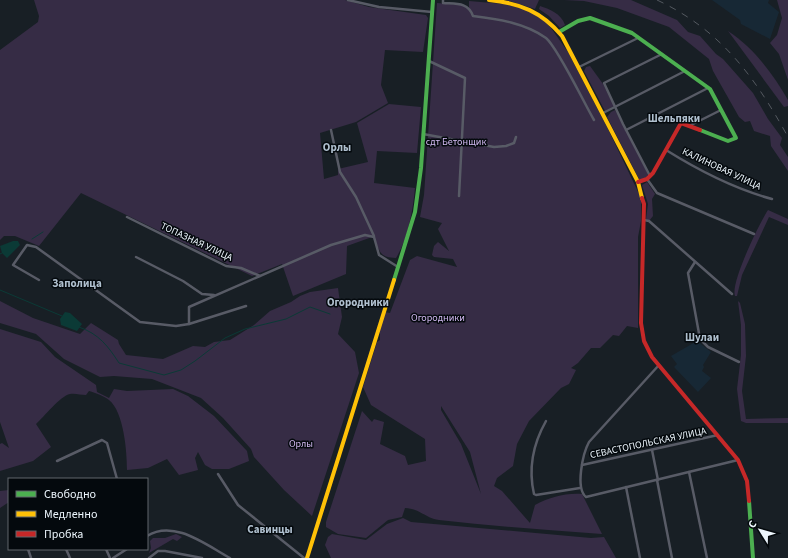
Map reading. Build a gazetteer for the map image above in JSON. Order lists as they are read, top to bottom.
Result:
{
  "streets": {
    "street": ["КАЛИНОВАЯ УЛИЦА", "ТОПАЗНАЯ УЛИЦА", "СЕВАСТОПОЛЬСКАЯ УЛИЦА"]
  },
  "districts": [
    "Шельпяки",
    "Орлы",
    "Заполица",
    "Огородники",
    "Шулаи",
    "Савинцы"
  ],
  "parks": ["сдт Бетонщик", "Огородники", "Орлы"],
  "legend": ["Свободно", "Медленно", "Пробка"],
  "north": "top left"
}
